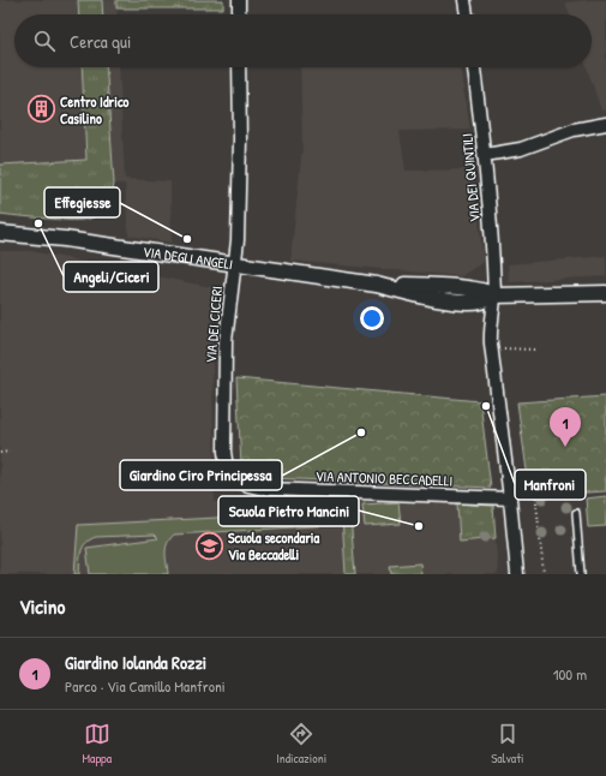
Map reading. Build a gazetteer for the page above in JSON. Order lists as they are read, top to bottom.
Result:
{
  "streets": {
    "street": [
      "VIA DEI QUINTILI",
      "VIA DEGLI ANGELI",
      "VIA DEI CICERI",
      "VIA ANTONIO BECCADELLI"
    ]
  },
  "crossings": [
    ["VIA DEI QUINTILI", "VIA DEGLI ANGELI"],
    ["VIA DEI QUINTILI", "VIA ANTONIO BECCADELLI"],
    ["VIA DEGLI ANGELI", "VIA DEI CICERI"],
    ["VIA DEI CICERI", "VIA ANTONIO BECCADELLI"]
  ],
  "places": {
    "building": ["Centro Idrico Casilino"],
    "other": [
      "Angeli/Ciceri",
      "Effegiesse",
      "Manfroni",
      "Giardino Ciro Principessa",
      "Scuola Pietro Mancini"
    ],
    "school or university": ["Scuola secondaria Via Beccadelli"]
  },
  "page": {
    "search": "Cerca qui",
    "pins": "1",
    "heading": "Vicino",
    "list": [
      {
        "mark": "1",
        "name": "Giardino Iolanda Rozzi",
        "note": "Parco · Via Camillo Manfroni",
        "value": "100 m"
      }
    ],
    "nav": ["Mappa", "Indicazioni", "Salvati"]
  }
}
